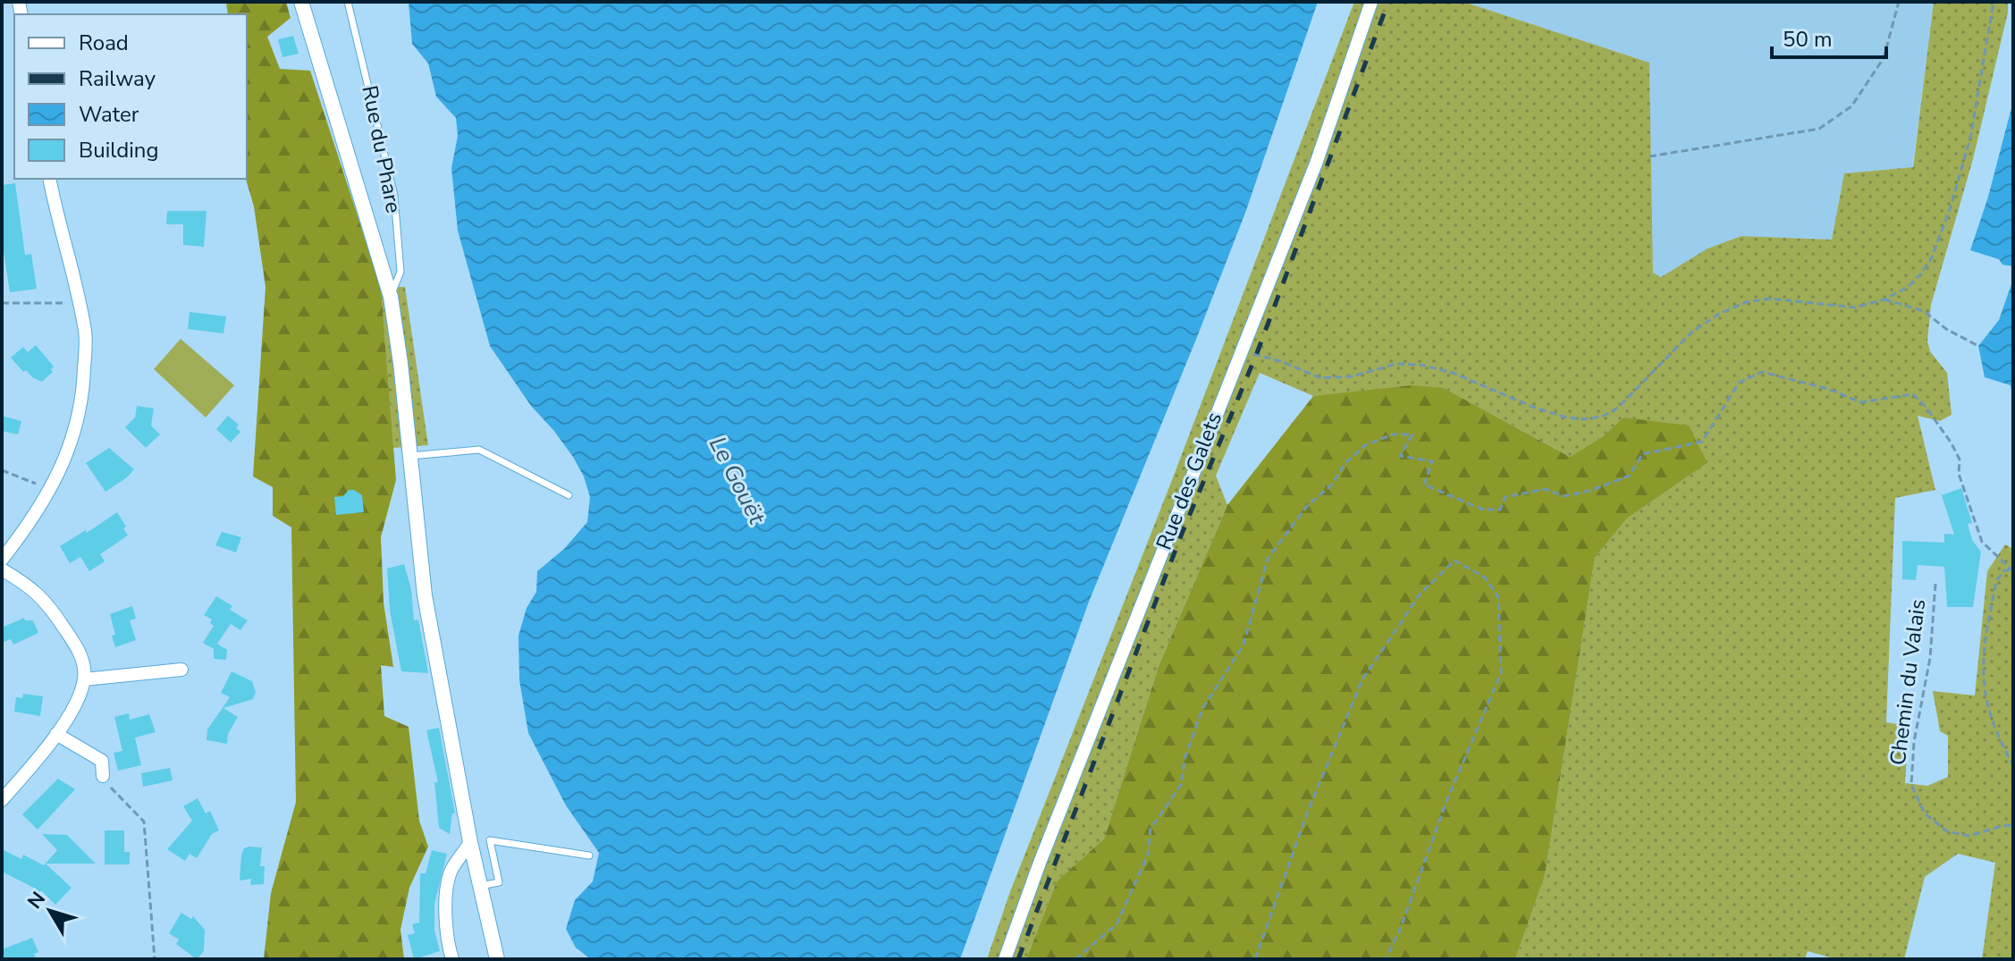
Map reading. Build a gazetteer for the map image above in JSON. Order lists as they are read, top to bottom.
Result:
{
  "streets": {
    "street": ["Rue des Galets"],
    "lane": ["Rue du Phare"],
    "path": ["Chemin du Valais"]
  },
  "water": ["Le Gouët"],
  "legend": [
    "Road",
    "Railway",
    "Water",
    "Building"
  ],
  "scale_bar": "50 m",
  "north": "top left"
}
